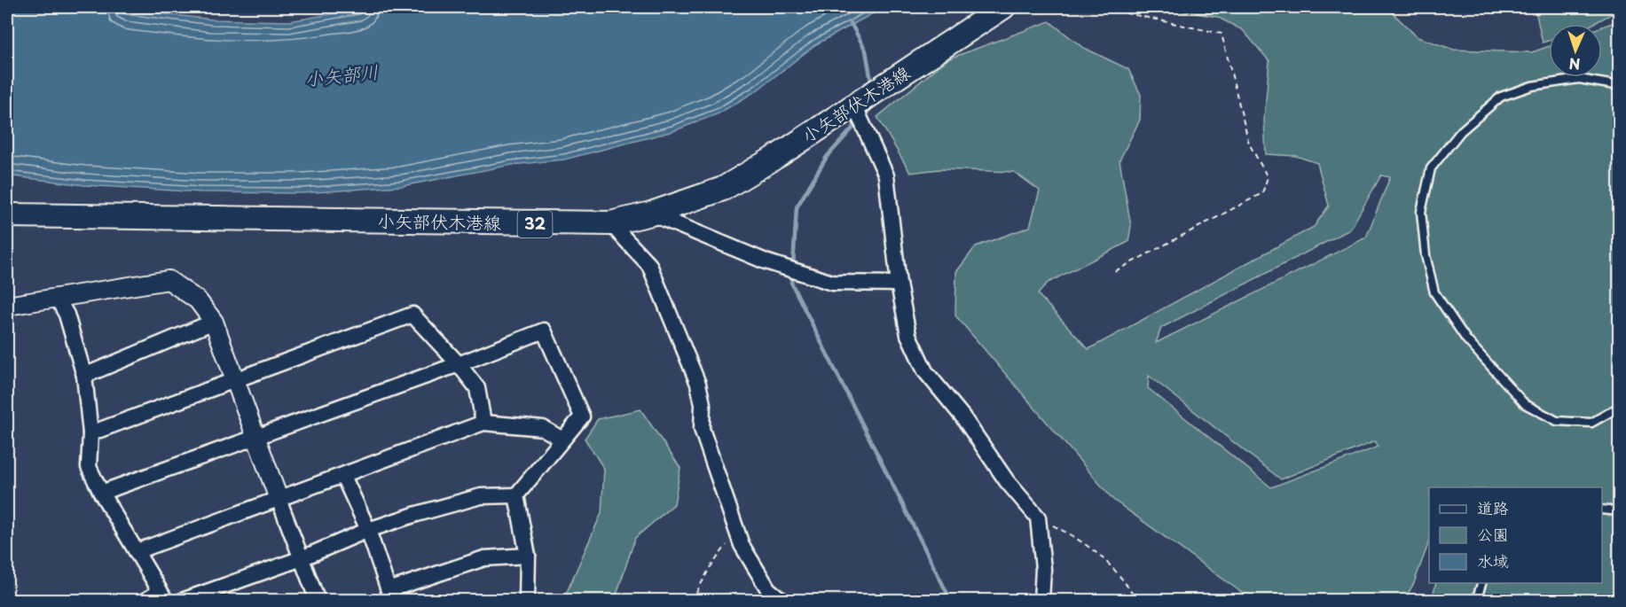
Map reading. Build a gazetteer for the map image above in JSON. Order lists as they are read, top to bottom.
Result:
{
  "streets": {
    "main road": ["小矢部伏木港線", "32"]
  },
  "water": ["小矢部川"],
  "legend": ["道路", "公園", "水域"],
  "north": "bottom"
}
